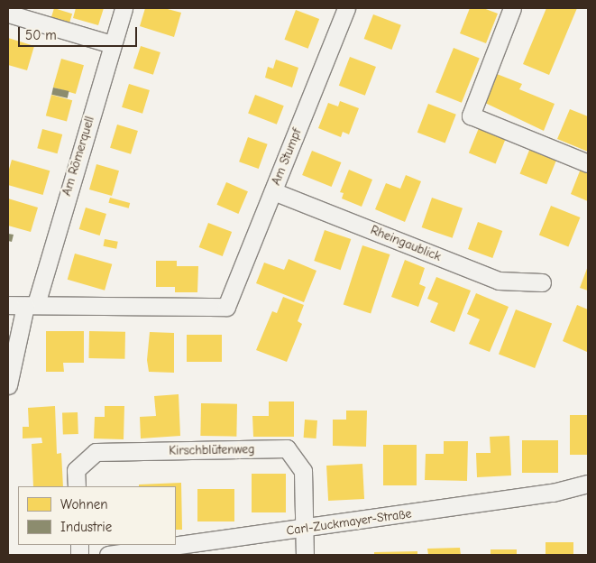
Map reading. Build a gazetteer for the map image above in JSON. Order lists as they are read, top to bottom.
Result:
{
  "streets": {
    "street": [
      "Am Römerquell",
      "Am Stumpf",
      "Rheingaublick",
      "Kirschblütenweg",
      "Carl-Zuckmayer-Straße"
    ]
  },
  "crossings": [
    ["Am Römerquell", "Am Stumpf"],
    ["Am Stumpf", "Rheingaublick"],
    ["Kirschblütenweg", "Carl-Zuckmayer-Straße"]
  ],
  "legend": ["Wohnen", "Industrie"],
  "scale_bar": "50 m"
}
